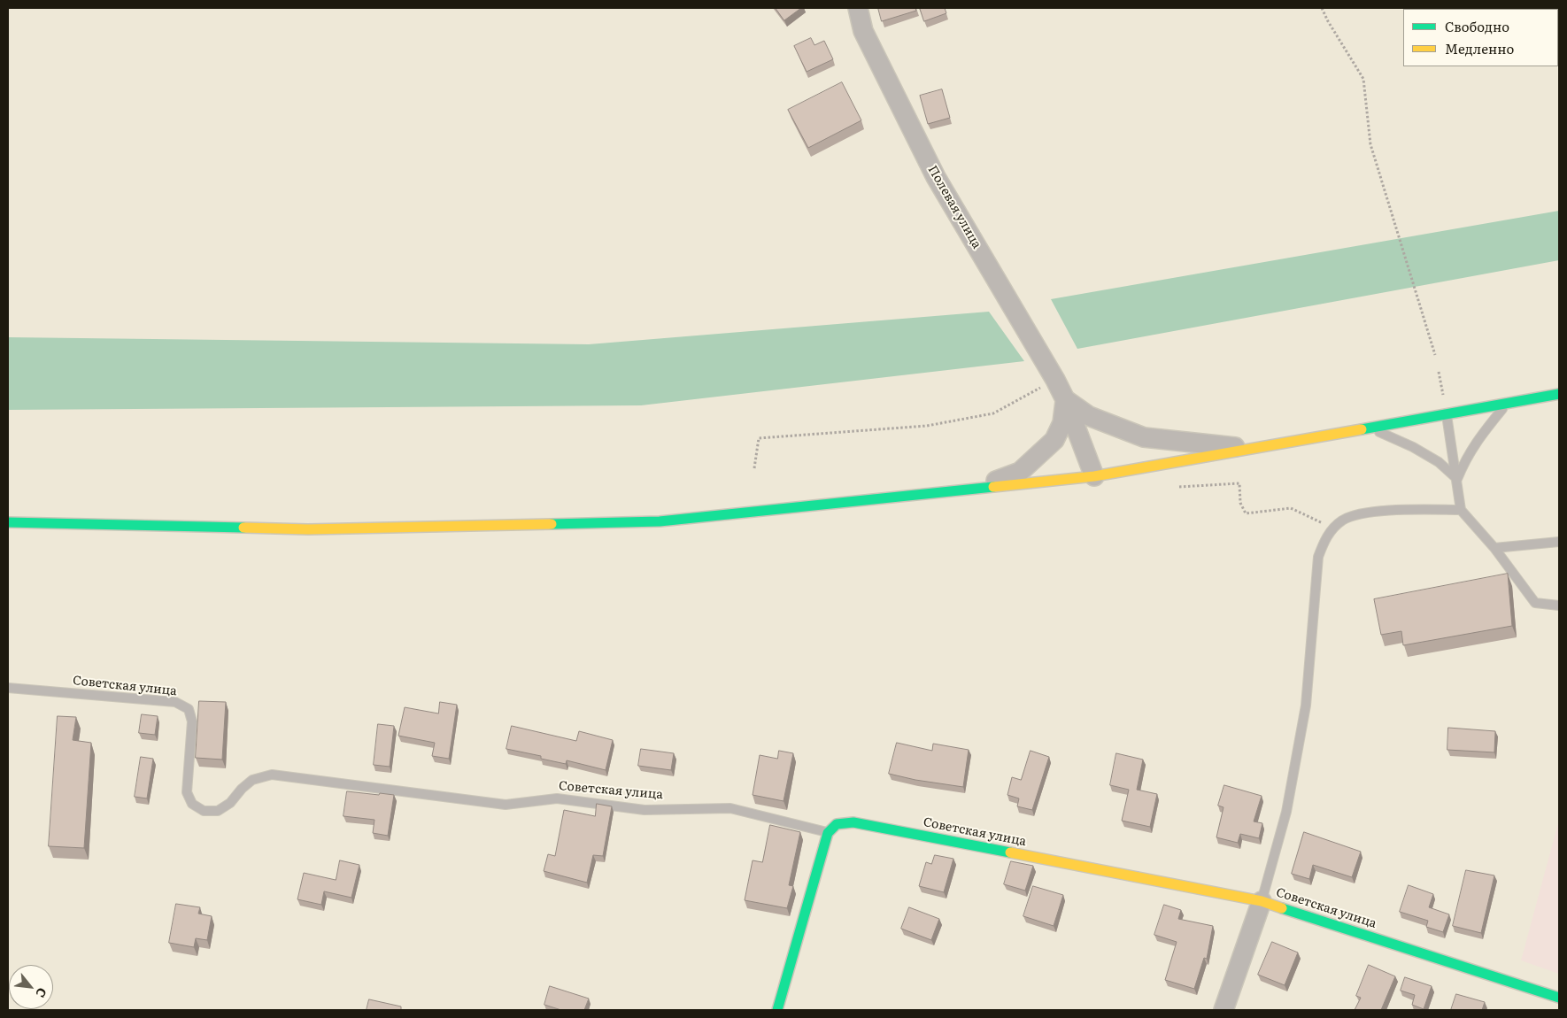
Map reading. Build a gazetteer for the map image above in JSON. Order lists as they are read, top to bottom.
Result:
{
  "streets": {
    "main road": ["Советская улица"],
    "street": ["Полевая улица"]
  },
  "legend": ["Свободно", "Медленно"],
  "north": "bottom right"
}
